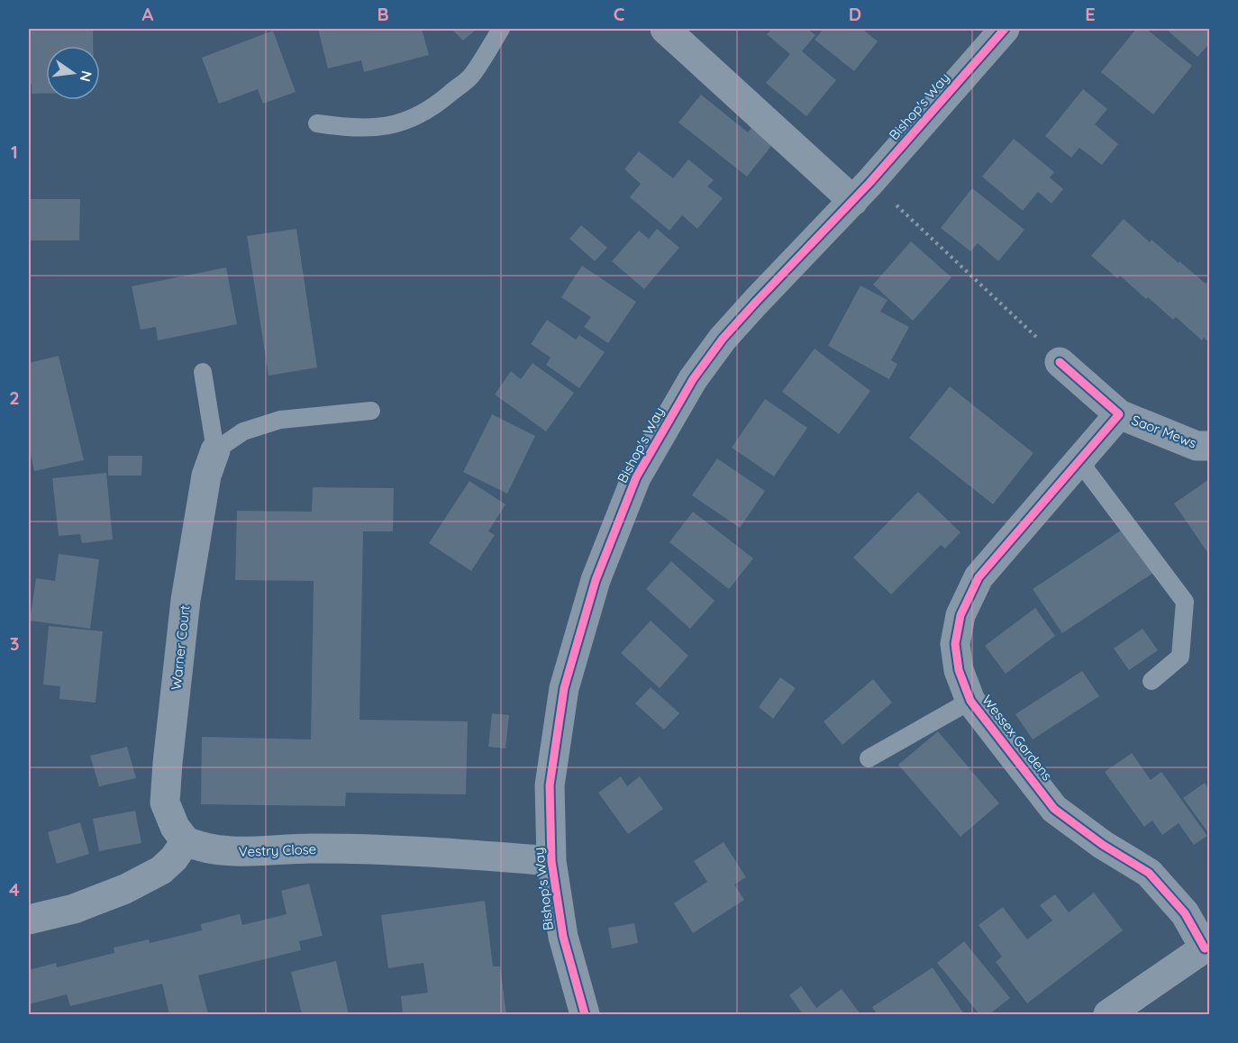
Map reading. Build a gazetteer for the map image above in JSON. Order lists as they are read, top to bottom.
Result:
{
  "streets": {
    "street": [
      "Bishop's Way",
      "Saor Mews",
      "Warner Court",
      "Wessex Gardens",
      "Vestry Close"
    ]
  },
  "crossings": [
    ["Bishop's Way", "Vestry Close"],
    ["Saor Mews", "Wessex Gardens"],
    ["Warner Court", "Vestry Close"]
  ],
  "north": "right",
  "grid": {
    "columns": [
      "A",
      "B",
      "C",
      "D",
      "E"
    ],
    "rows": [
      "1",
      "2",
      "3",
      "4"
    ]
  }
}
